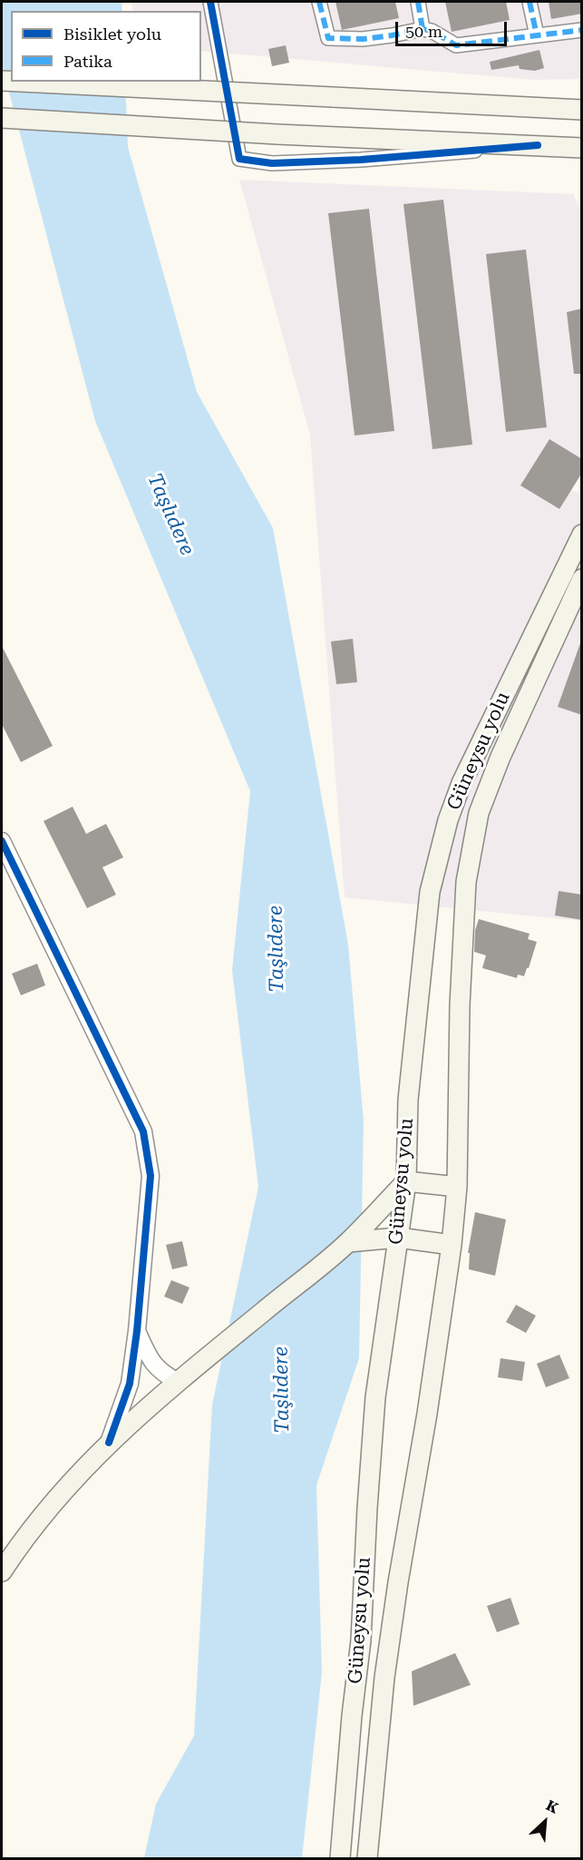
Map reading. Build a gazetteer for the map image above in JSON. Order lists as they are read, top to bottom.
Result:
{
  "streets": {
    "main road": ["Güneysu yolu"]
  },
  "water": ["Taşlıdere"],
  "legend": ["Bisiklet yolu", "Patika"],
  "scale_bar": "50 m",
  "north": "top right"
}
